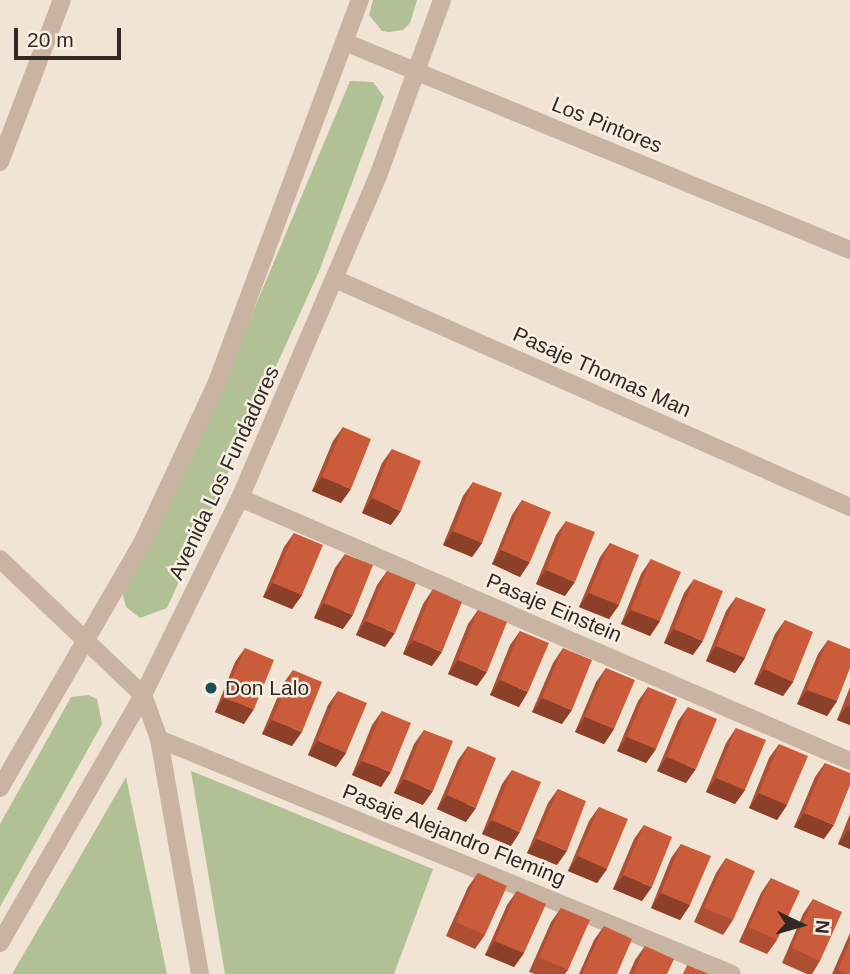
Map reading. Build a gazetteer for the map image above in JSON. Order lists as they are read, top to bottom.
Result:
{
  "streets": {
    "street": [
      "Los Pintores",
      "Pasaje Thomas Man",
      "Avenida Los Fundadores",
      "Pasaje Einstein",
      "Pasaje Alejandro Fleming"
    ]
  },
  "crossings": [
    ["Los Pintores", "Avenida Los Fundadores"],
    ["Pasaje Thomas Man", "Avenida Los Fundadores"],
    ["Avenida Los Fundadores", "Pasaje Einstein"]
  ],
  "places": ["Don Lalo"],
  "scale_bar": "20 m",
  "north": "right"
}
